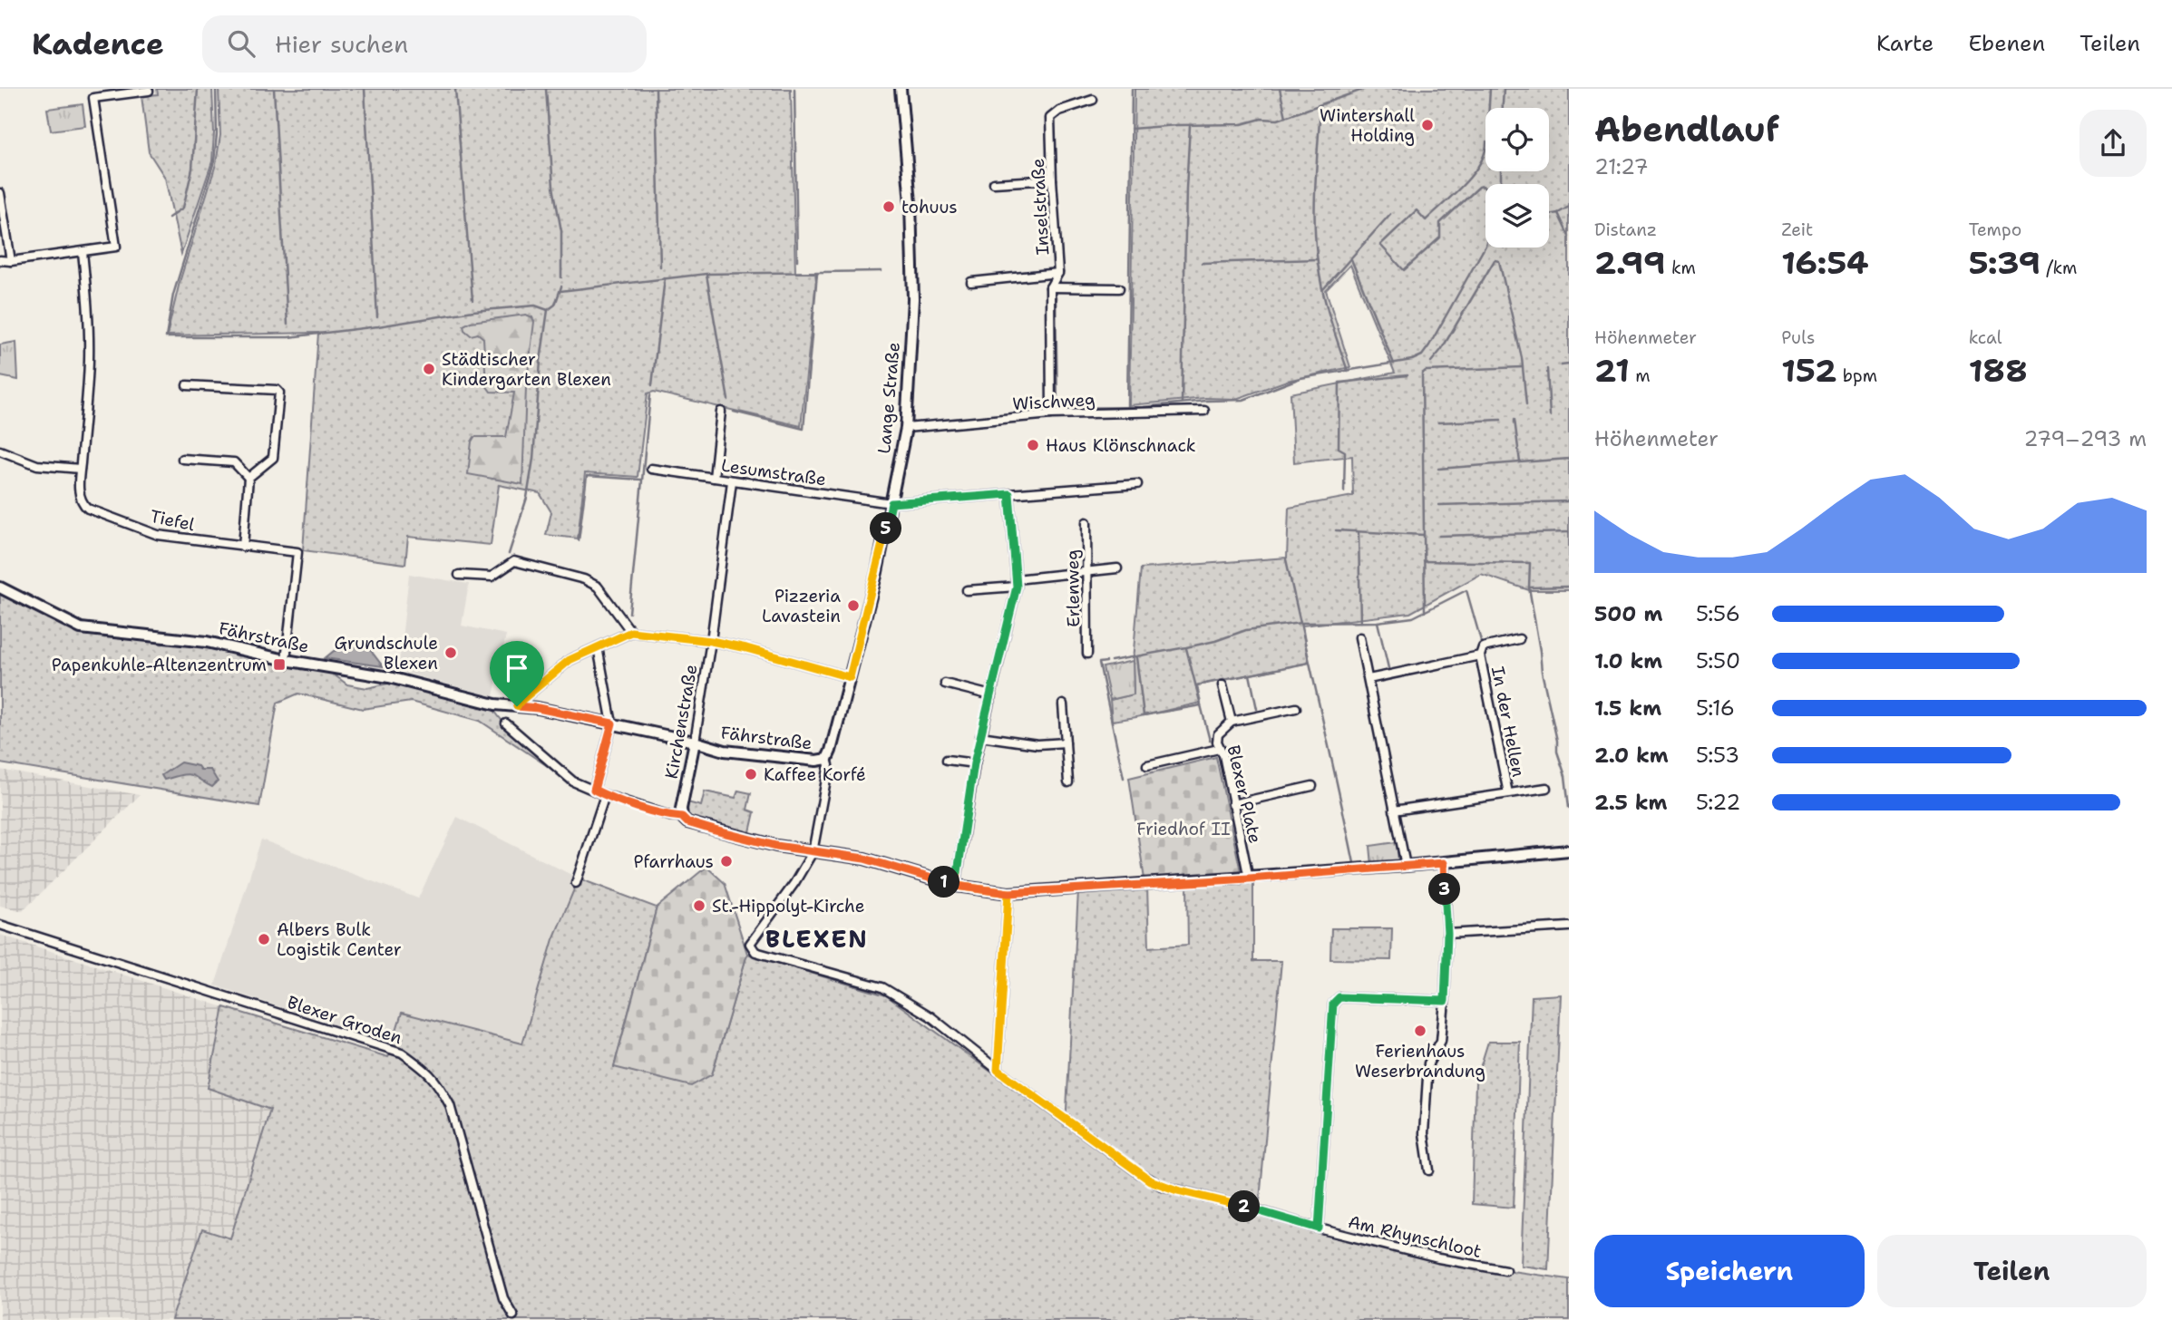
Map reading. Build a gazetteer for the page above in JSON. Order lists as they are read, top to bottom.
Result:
{
  "streets": {
    "street": [
      "Inselstraße",
      "Lange Straße",
      "Wischweg",
      "Lesumstraße",
      "Tiefel",
      "Erlenweg",
      "Fährstraße",
      "Kirchenstraße",
      "In der Hellen",
      "Blexer Plate",
      "Blexer Groden",
      "Am Rhynschloot"
    ]
  },
  "crossings": [
    ["Inselstraße", "Wischweg"],
    ["Lange Straße", "Wischweg"],
    ["Lange Straße", "Lesumstraße"],
    ["Lange Straße", "Fährstraße"],
    ["Lange Straße", "Am Rhynschloot"],
    ["Lesumstraße", "Kirchenstraße"],
    ["Tiefel", "Fährstraße"],
    ["Fährstraße", "Kirchenstraße"]
  ],
  "districts": ["BLEXEN"],
  "parks": ["Friedhof II"],
  "places": {
    "other": [
      "Wintershall Holding",
      "tohuus",
      "Städtischer Kindergarten Blexen",
      "Haus Klönschnack",
      "Pizzeria Lavastein",
      "Grundschule Blexen",
      "Kaffee Korfé",
      "Pfarrhaus",
      "St.-Hippolyt-Kirche",
      "Albers Bulk Logistik Center",
      "Ferienhaus Weserbrandung"
    ],
    "transit": ["Papenkuhle-Altenzentrum"]
  },
  "page": {
    "header": "Kadence",
    "search": "Hier suchen",
    "nav": ["Karte", "Ebenen", "Teilen"],
    "heading": ["Abendlauf", "21:27"],
    "stats": [
      ["Distanz", "2.99 km"],
      ["Zeit", "16:54"],
      ["Tempo", "5:39 /km"],
      ["Höhenmeter", "21 m"],
      ["Puls", "152 bpm"],
      ["kcal", "188"]
    ],
    "chart": ["Höhenmeter", "279–293 m"],
    "pins": [
      "5",
      "1",
      "3",
      "2"
    ],
    "list": [
      {
        "name": "500 m",
        "note": "5:56"
      },
      {
        "name": "1.0 km",
        "note": "5:50"
      },
      {
        "name": "1.5 km",
        "note": "5:16"
      },
      {
        "name": "2.0 km",
        "note": "5:53"
      },
      {
        "name": "2.5 km",
        "note": "5:22"
      }
    ],
    "buttons": ["Speichern", "Teilen"]
  }
}
